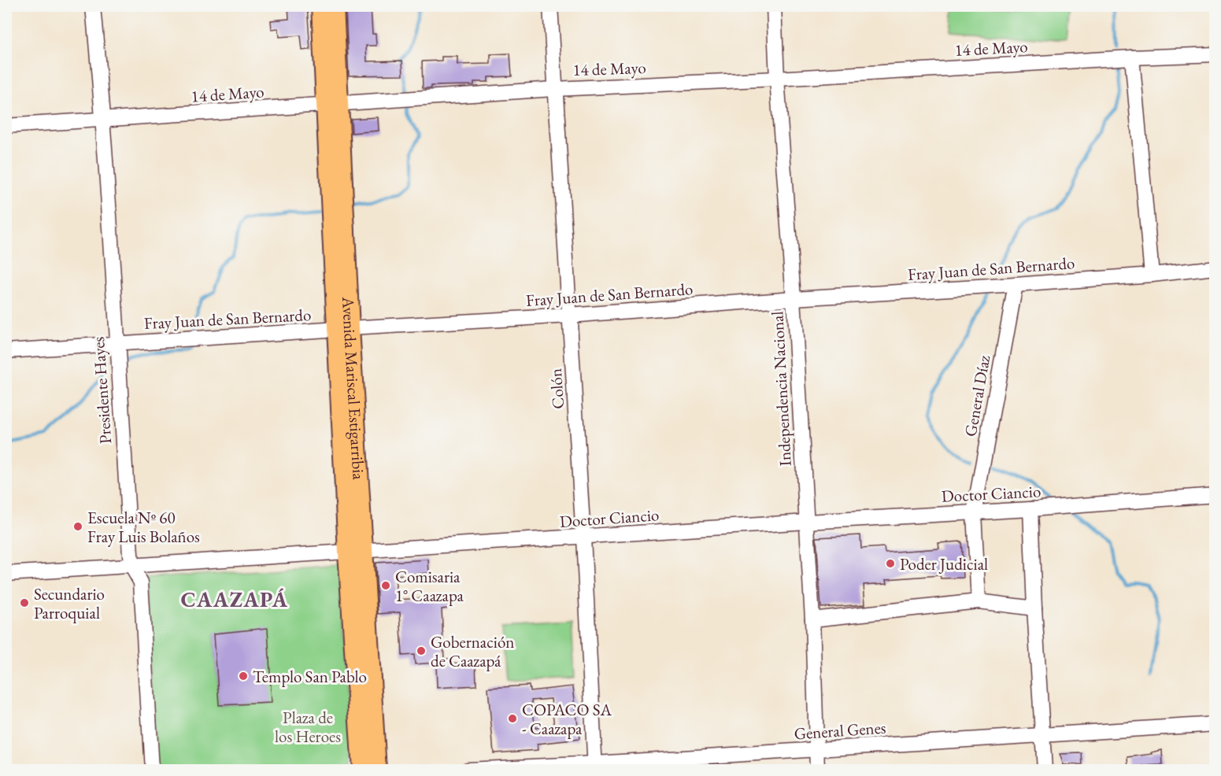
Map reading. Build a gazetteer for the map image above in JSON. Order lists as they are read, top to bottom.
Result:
{
  "streets": {
    "main road": ["Avenida Mariscal Estigarribia"],
    "street": [
      "14 de Mayo",
      "Fray Juan de San Bernardo",
      "Colón",
      "Independencia Nacional",
      "Presidente Hayes",
      "General Díaz",
      "Doctor Ciancio",
      "General Genes"
    ]
  },
  "crossings": [
    ["14 de Mayo", "Avenida Mariscal Estigarribia"],
    ["14 de Mayo", "Colón"],
    ["14 de Mayo", "Independencia Nacional"],
    ["14 de Mayo", "Presidente Hayes"],
    ["Fray Juan de San Bernardo", "Avenida Mariscal Estigarribia"],
    ["Fray Juan de San Bernardo", "Colón"],
    ["Fray Juan de San Bernardo", "Independencia Nacional"],
    ["Fray Juan de San Bernardo", "Presidente Hayes"],
    ["Fray Juan de San Bernardo", "General Díaz"],
    ["Avenida Mariscal Estigarribia", "Doctor Ciancio"],
    ["Colón", "Doctor Ciancio"],
    ["Colón", "General Genes"],
    ["Independencia Nacional", "Doctor Ciancio"],
    ["Independencia Nacional", "General Genes"],
    ["Presidente Hayes", "Doctor Ciancio"],
    ["General Díaz", "Doctor Ciancio"]
  ],
  "districts": ["CAAZAPÁ"],
  "parks": ["Plaza de los Heroes"],
  "places": [
    "Escuela Nº 60 Fray Luis Bolaños",
    "Poder Judicial",
    "Comisaria 1° Caazapa",
    "Secundario Parroquial",
    "Gobernación de Caazapá",
    "Templo San Pablo",
    "COPACO SA - Caazapa"
  ]
}
